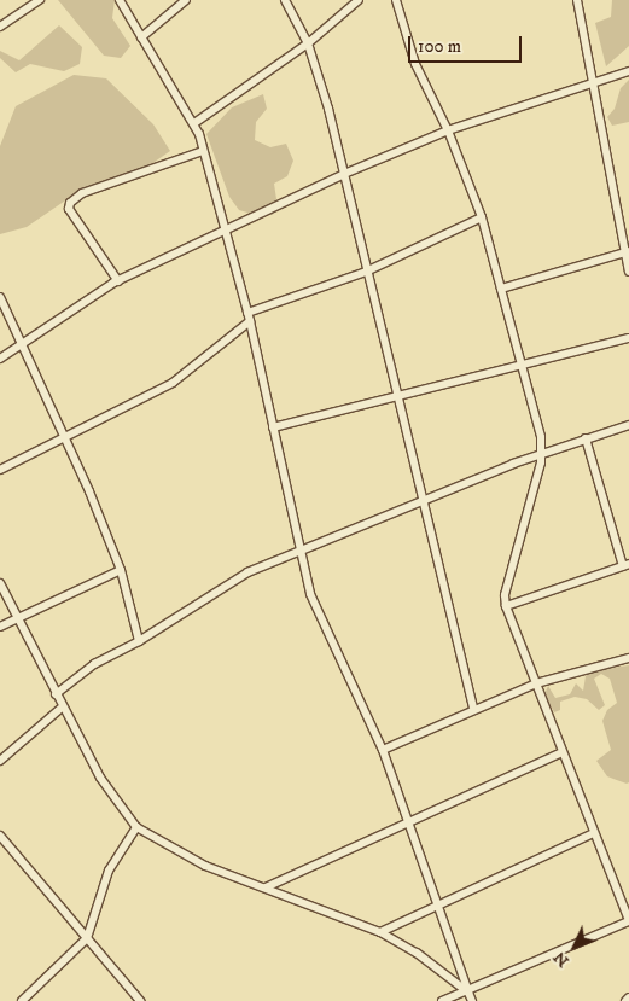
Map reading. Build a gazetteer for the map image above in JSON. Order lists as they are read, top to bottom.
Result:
{
  "scale_bar": "100 m",
  "north": "bottom left"
}
